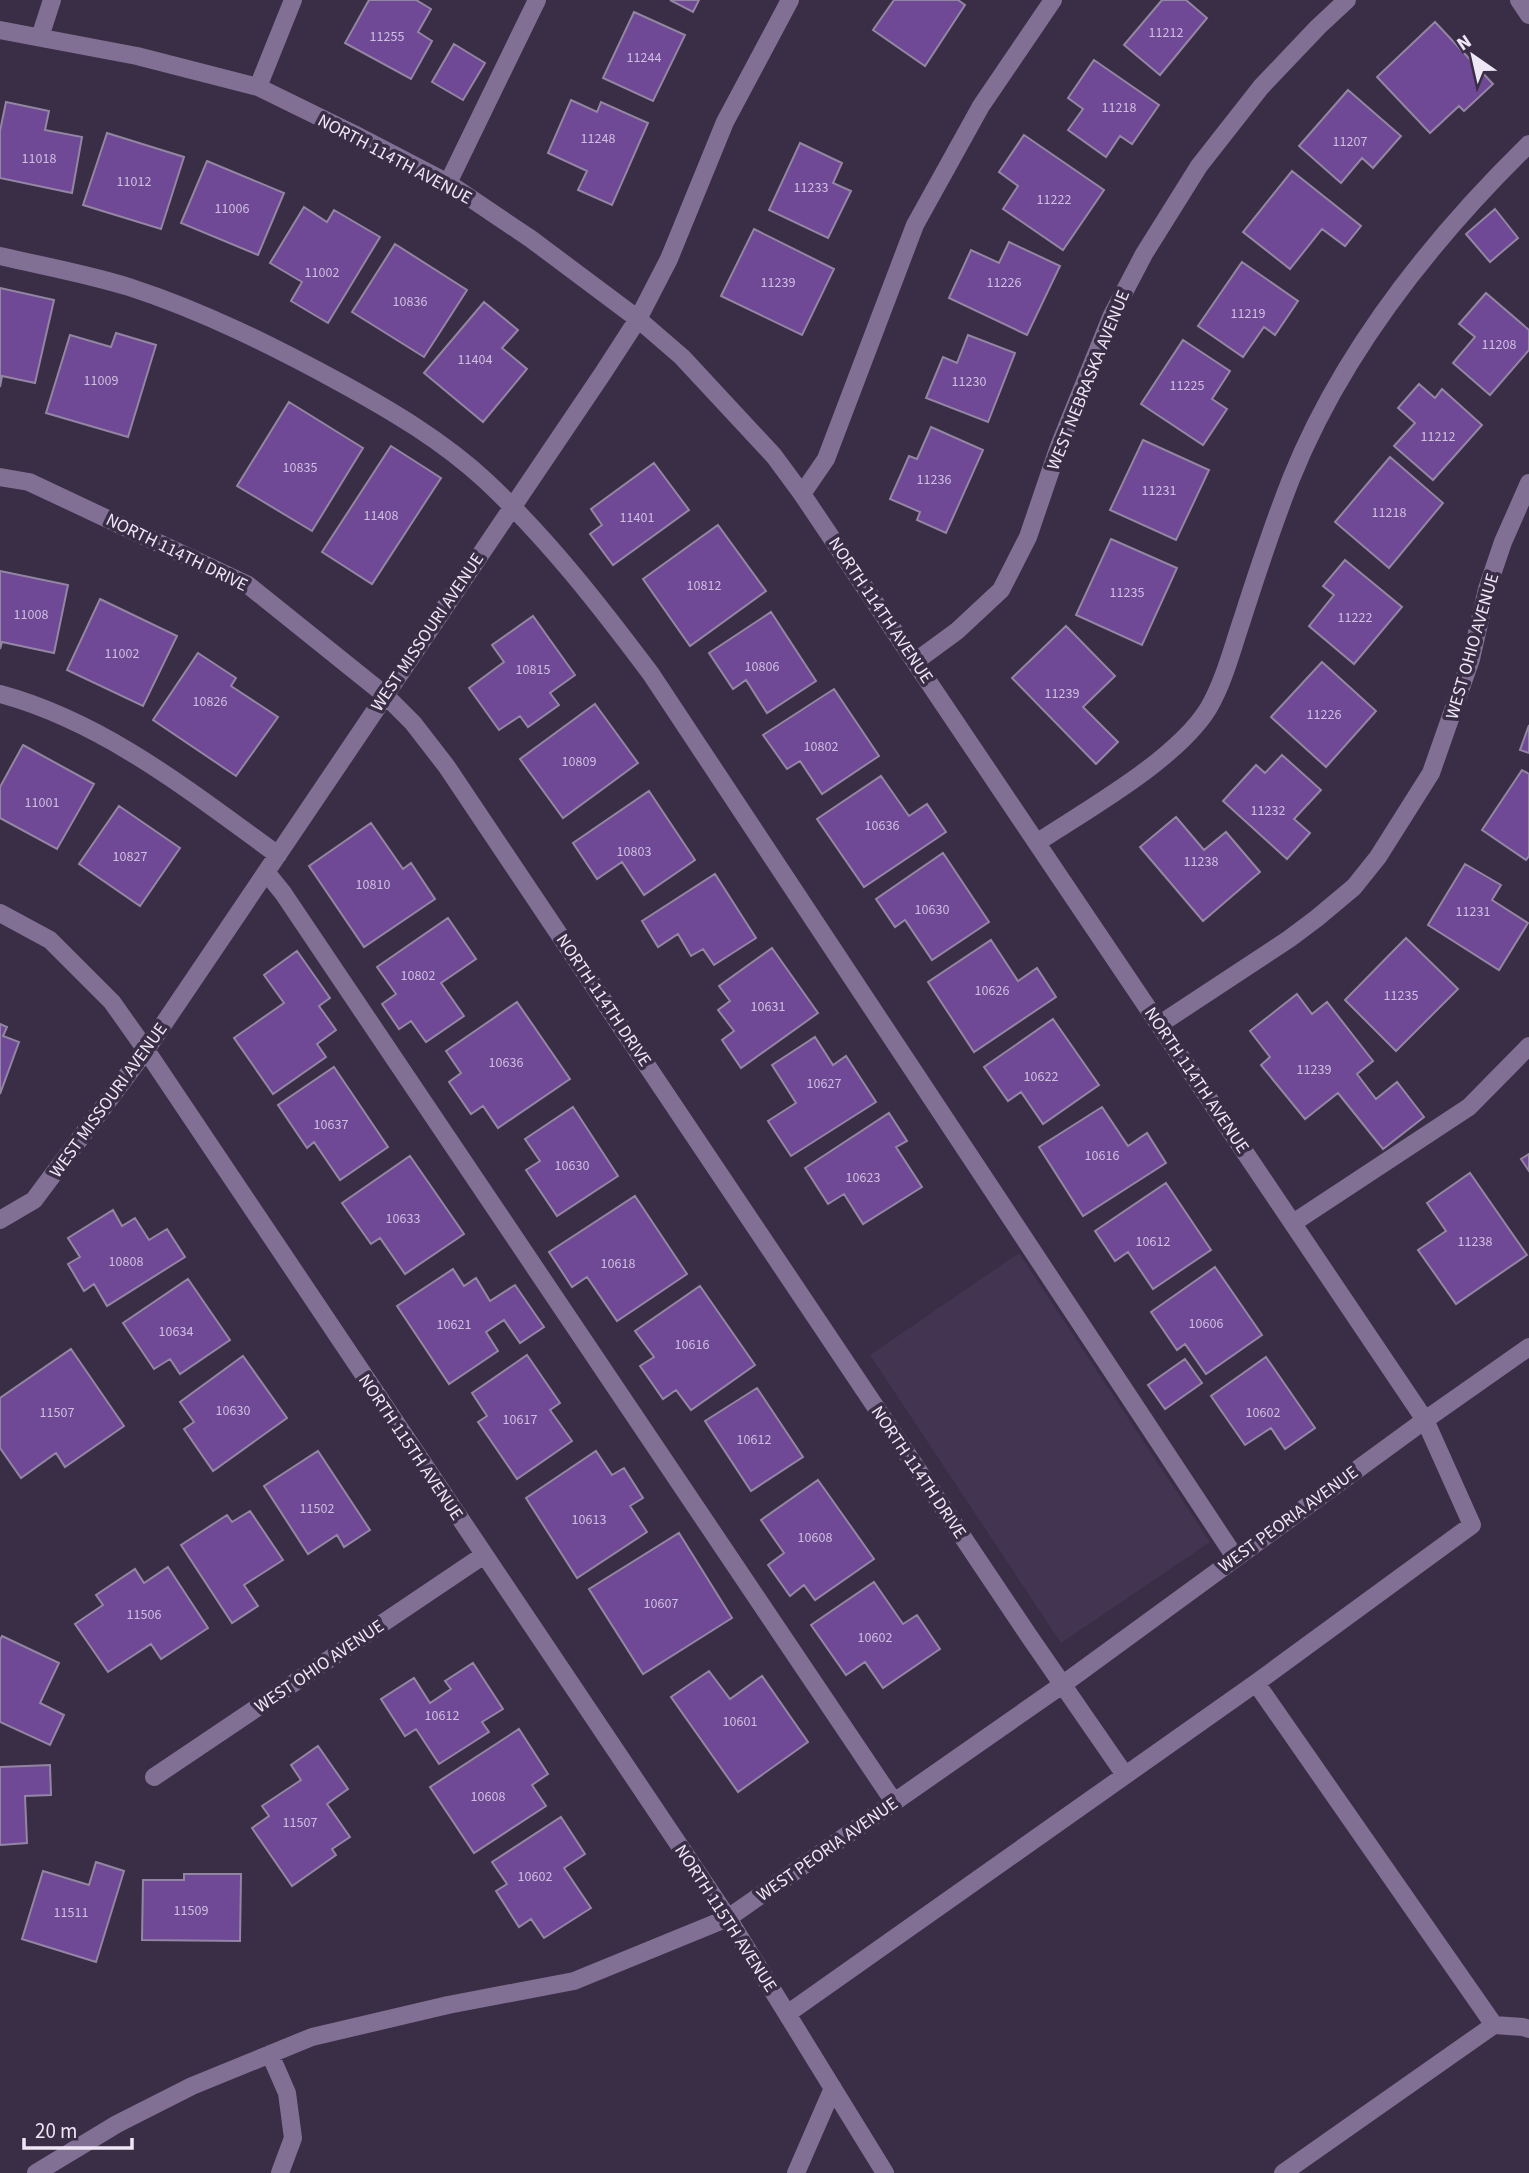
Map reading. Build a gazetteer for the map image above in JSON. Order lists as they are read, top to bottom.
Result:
{
  "streets": {
    "street": [
      "NORTH 114TH AVENUE",
      "WEST NEBRASKA AVENUE",
      "NORTH 114TH DRIVE",
      "WEST MISSOURI AVENUE",
      "WEST OHIO AVENUE",
      "NORTH 115TH AVENUE",
      "WEST PEORIA AVENUE"
    ]
  },
  "crossings": [
    ["NORTH 114TH AVENUE", "WEST NEBRASKA AVENUE"],
    ["NORTH 114TH AVENUE", "WEST MISSOURI AVENUE"],
    ["NORTH 114TH AVENUE", "WEST OHIO AVENUE"],
    ["NORTH 114TH AVENUE", "WEST PEORIA AVENUE"],
    ["NORTH 114TH DRIVE", "WEST MISSOURI AVENUE"],
    ["NORTH 114TH DRIVE", "WEST PEORIA AVENUE"],
    ["WEST MISSOURI AVENUE", "NORTH 115TH AVENUE"],
    ["WEST OHIO AVENUE", "NORTH 115TH AVENUE"],
    ["NORTH 115TH AVENUE", "WEST PEORIA AVENUE"]
  ],
  "house_numbers": [
    "11212",
    "11255",
    "11244",
    "11218",
    "11248",
    "11207",
    "11018",
    "11012",
    "11233",
    "11222",
    "11006",
    "11002",
    "11239",
    "11226",
    "10836",
    "11219",
    "11208",
    "11404",
    "11009",
    "11230",
    "11225",
    "11212",
    "10835",
    "11236",
    "11231",
    "11218",
    "11408",
    "11401",
    "10812",
    "11235",
    "11008",
    "11222",
    "11002",
    "10806",
    "10815",
    "11239",
    "10826",
    "11226",
    "10802",
    "10809",
    "11001",
    "11232",
    "10636",
    "10803",
    "10827",
    "11238",
    "10810",
    "10630",
    "11231",
    "10802",
    "10626",
    "11235",
    "10631",
    "10636",
    "11239",
    "10622",
    "10627",
    "10637",
    "10616",
    "10630",
    "10623",
    "10633",
    "10612",
    "11238",
    "10808",
    "10618",
    "10606",
    "10621",
    "10634",
    "10616",
    "10630",
    "11507",
    "10602",
    "10617",
    "10612",
    "11502",
    "10613",
    "10608",
    "10607",
    "11506",
    "10602",
    "10612",
    "10601",
    "10608",
    "11507",
    "10602",
    "11509",
    "11511"
  ],
  "scale_bar": "20 m",
  "north": "top left"
}
